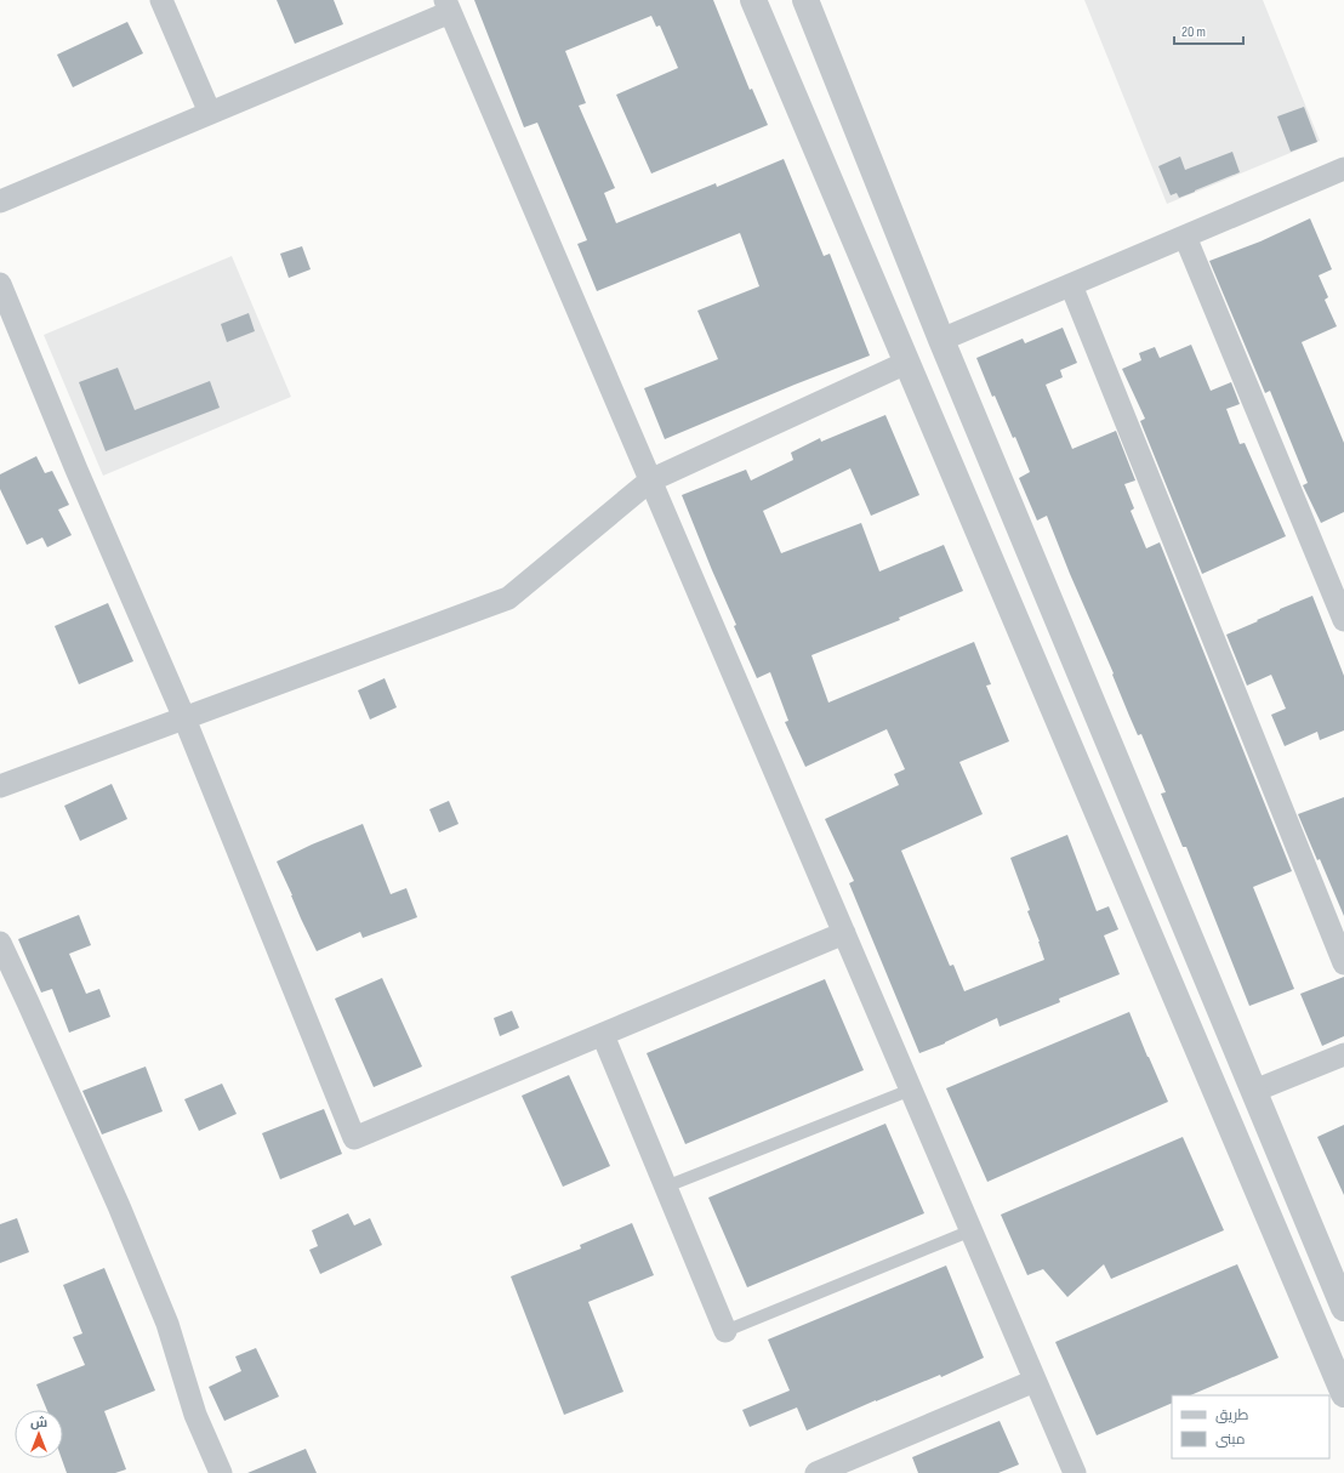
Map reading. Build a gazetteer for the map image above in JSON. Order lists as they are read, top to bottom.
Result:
{
  "legend": ["طريق", "مبنى"],
  "scale_bar": "20 m",
  "north": "top"
}
